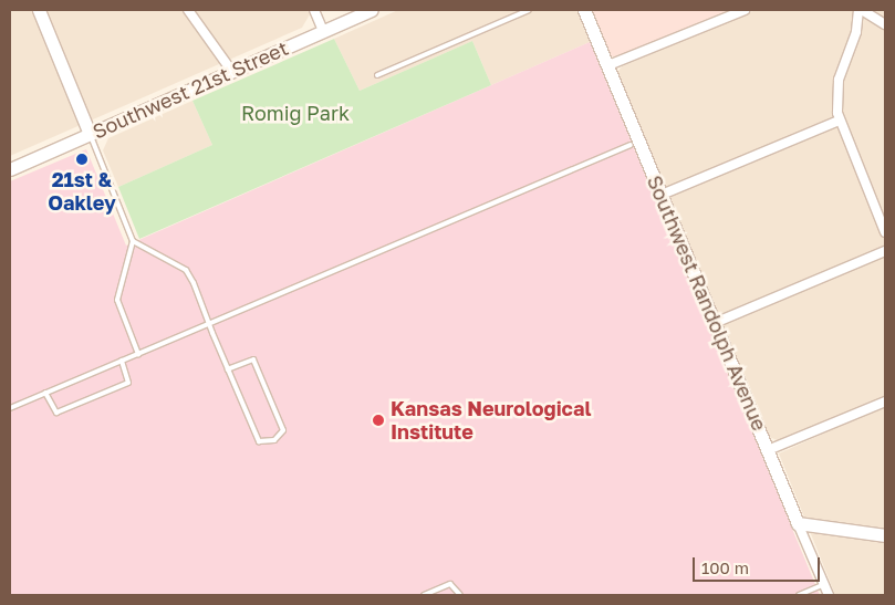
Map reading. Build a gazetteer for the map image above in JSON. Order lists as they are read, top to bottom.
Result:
{
  "streets": {
    "street": ["Southwest 21st Street", "Southwest Randolph Avenue"]
  },
  "parks": ["Romig Park"],
  "places": ["21st & Oakley", "Kansas Neurological Institute"],
  "scale_bar": "100 m"
}
